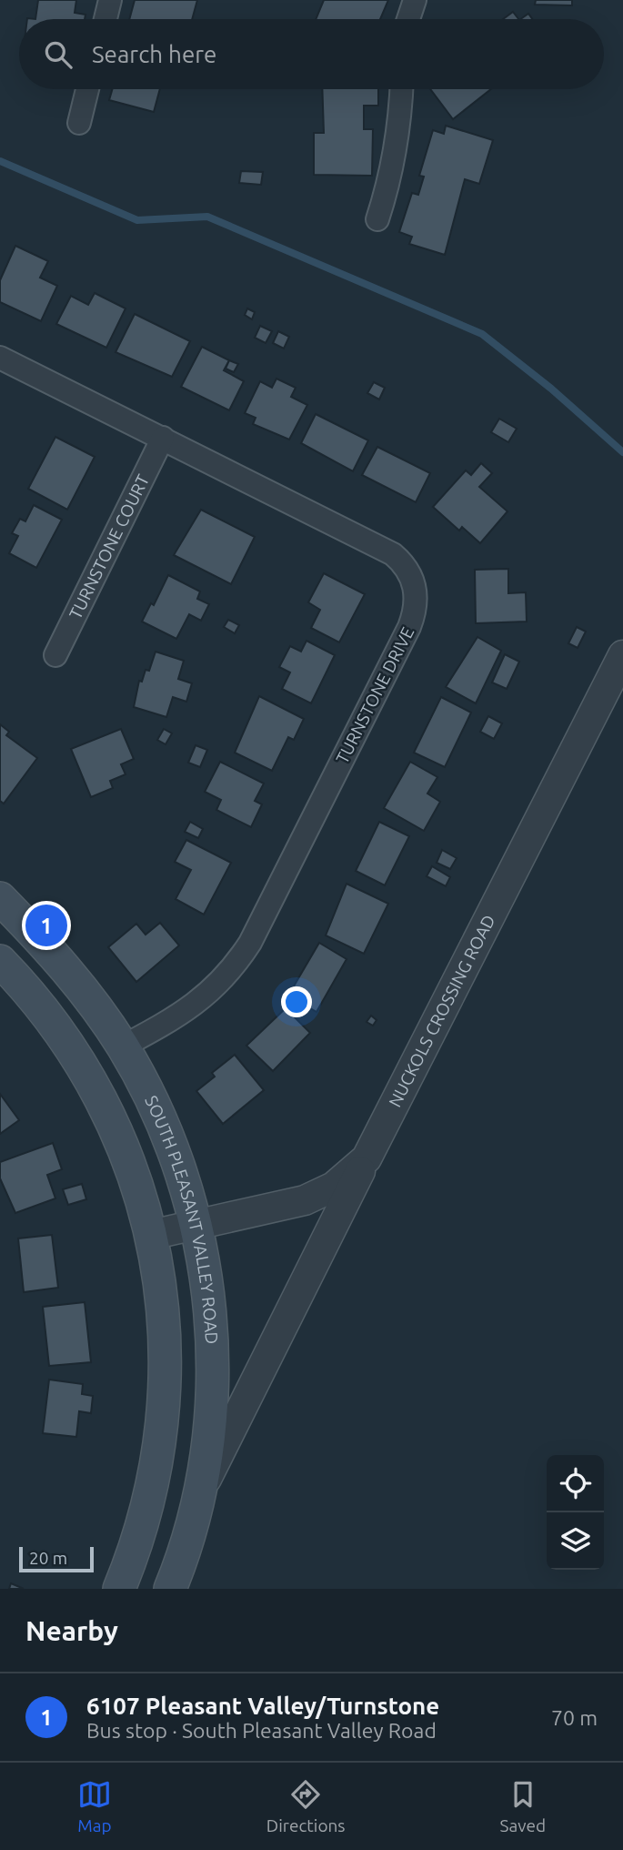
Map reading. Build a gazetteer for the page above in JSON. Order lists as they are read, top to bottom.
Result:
{
  "streets": {
    "main road": ["SOUTH PLEASANT VALLEY ROAD"],
    "street": ["TURNSTONE COURT", "TURNSTONE DRIVE", "NUCKOLS CROSSING ROAD"]
  },
  "crossings": [
    ["TURNSTONE COURT", "TURNSTONE DRIVE"],
    ["TURNSTONE DRIVE", "SOUTH PLEASANT VALLEY ROAD"],
    ["NUCKOLS CROSSING ROAD", "SOUTH PLEASANT VALLEY ROAD"]
  ],
  "scale_bar": "20 m",
  "page": {
    "search": "Search here",
    "pins": "1",
    "scale": "20 m",
    "heading": "Nearby",
    "list": [
      {
        "mark": "1",
        "name": "6107 Pleasant Valley/Turnstone",
        "note": "Bus stop · South Pleasant Valley Road",
        "value": "70 m"
      }
    ],
    "nav": ["Map", "Directions", "Saved"]
  }
}
